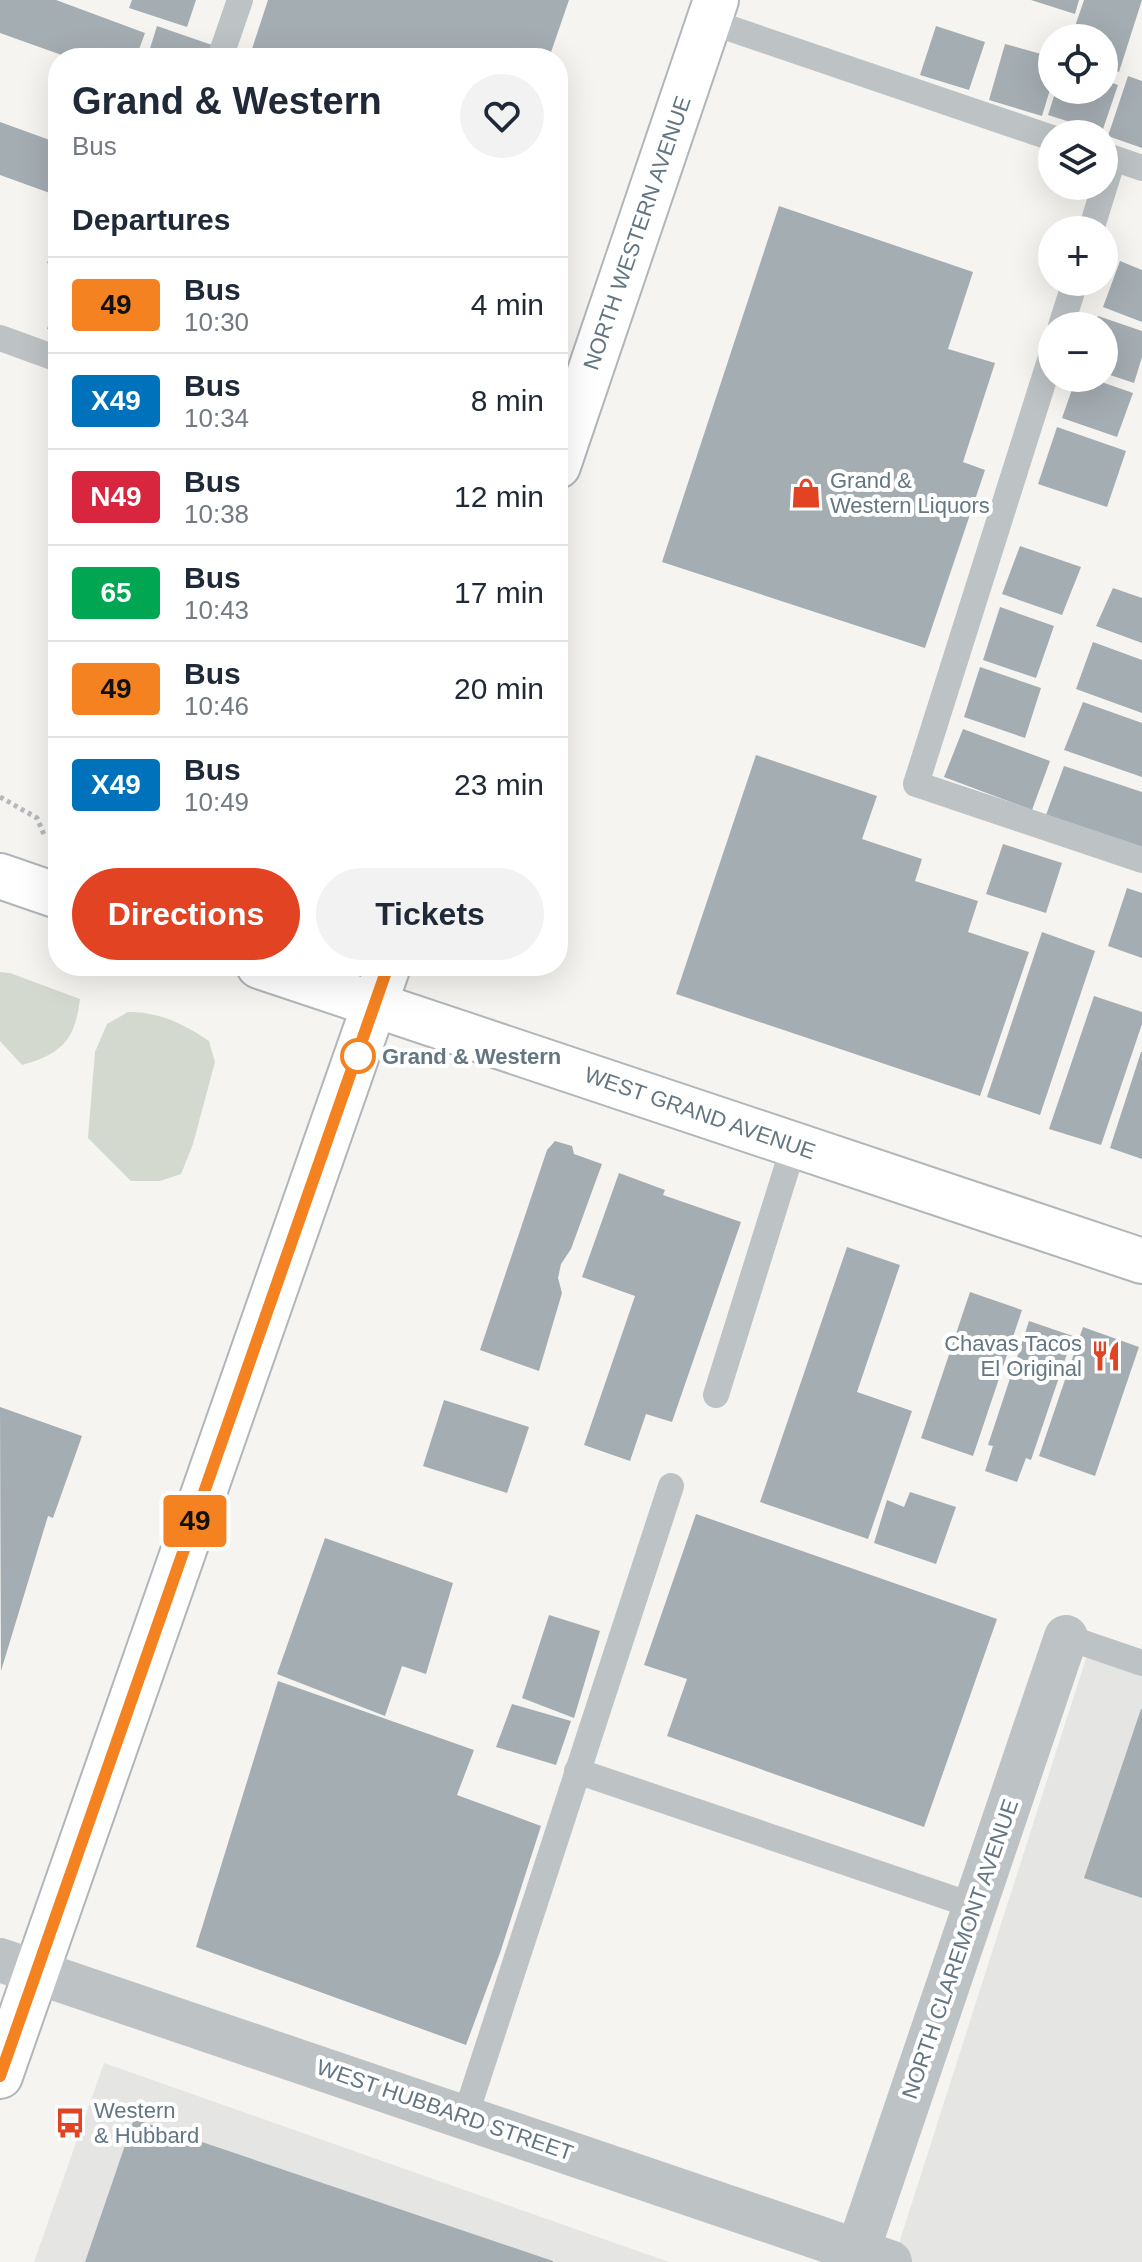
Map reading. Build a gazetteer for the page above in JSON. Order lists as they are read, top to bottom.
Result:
{
  "streets": {
    "main road": ["NORTH WESTERN AVENUE", "WEST GRAND AVENUE"],
    "street": ["NORTH CLAREMONT AVENUE", "WEST HUBBARD STREET"]
  },
  "crossings": [
    ["NORTH CLAREMONT AVENUE", "WEST HUBBARD STREET"]
  ],
  "places": {
    "shop": ["Grand & Western Liquors"],
    "other": ["Grand & Western"],
    "restaurant": ["Chavas Tacos El Original"],
    "bus stop": ["Western & Hubbard"]
  },
  "lines": ["bus line 49"],
  "page": {
    "on_map": "49",
    "map_buttons": ["+", "−"],
    "heading": [
      ["Grand & Western", "Bus"],
      "Departures"
    ],
    "list": [
      {
        "mark": "49",
        "name": "Bus",
        "note": "10:30",
        "value": "4 min"
      },
      {
        "mark": "X49",
        "name": "Bus",
        "note": "10:34",
        "value": "8 min"
      },
      {
        "mark": "N49",
        "name": "Bus",
        "note": "10:38",
        "value": "12 min"
      },
      {
        "mark": "65",
        "name": "Bus",
        "note": "10:43",
        "value": "17 min"
      },
      {
        "mark": "49",
        "name": "Bus",
        "note": "10:46",
        "value": "20 min"
      },
      {
        "mark": "X49",
        "name": "Bus",
        "note": "10:49",
        "value": "23 min"
      }
    ],
    "buttons": ["Directions", "Tickets"]
  }
}
